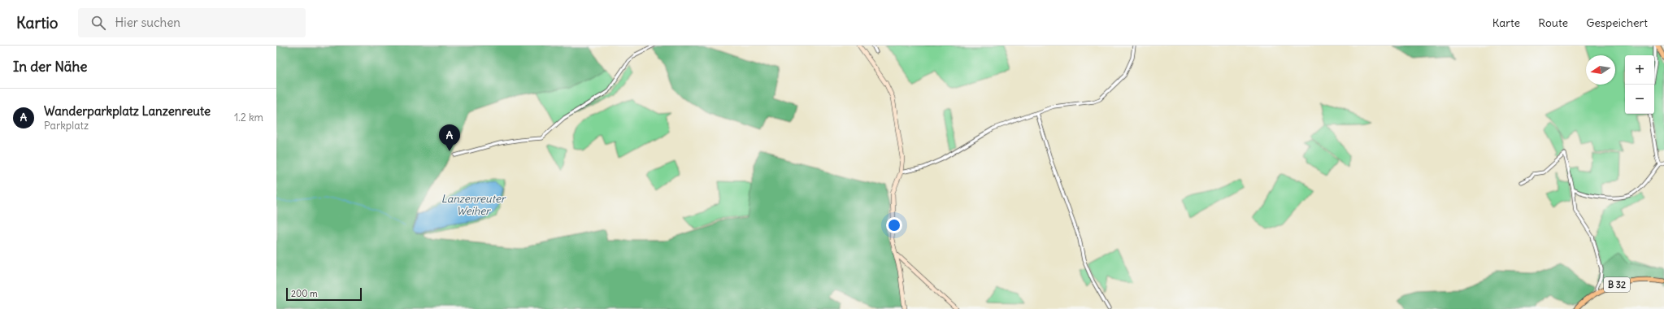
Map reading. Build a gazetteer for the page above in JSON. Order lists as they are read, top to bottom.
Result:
{
  "streets": {
    "main road": ["B 32"]
  },
  "water": ["Lanzenreuter Weiher"],
  "scale_bar": "200 m",
  "north": "left",
  "page": {
    "header": "Kartio",
    "search": "Hier suchen",
    "nav": ["Karte", "Route", "Gespeichert"],
    "heading": "In der Nähe",
    "map_buttons": ["+", "−"],
    "list": [
      {
        "mark": "A",
        "name": "Wanderparkplatz Lanzenreute",
        "note": "Parkplatz",
        "value": "1.2 km"
      }
    ],
    "pins": "A",
    "scale": "200 m"
  }
}
